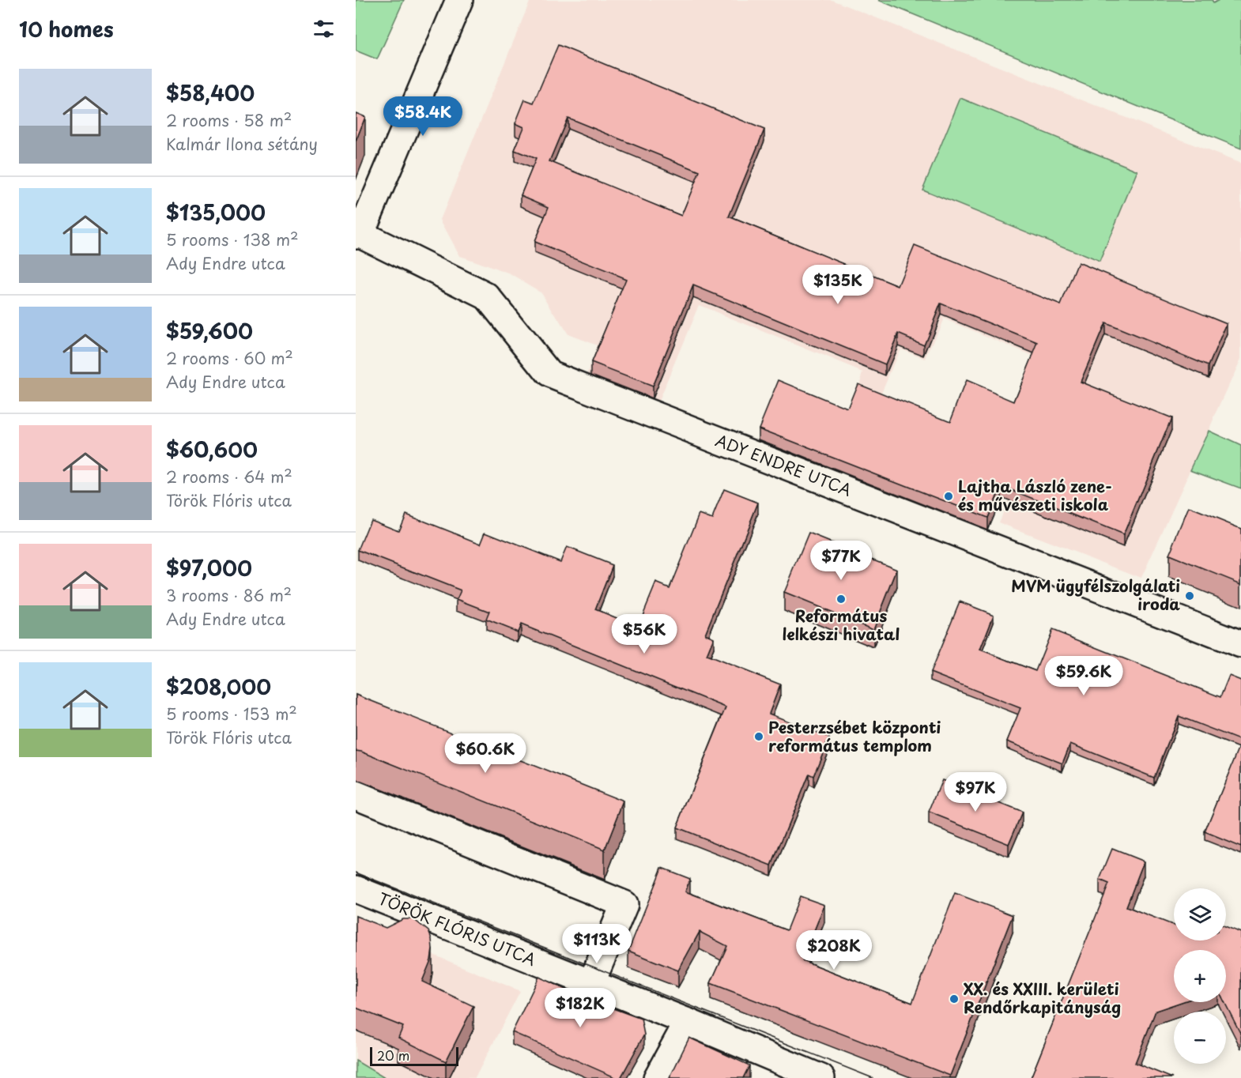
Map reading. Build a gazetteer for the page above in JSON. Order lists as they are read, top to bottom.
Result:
{
  "streets": {
    "street": ["ADY ENDRE UTCA", "TÖRÖK FLÓRIS UTCA"]
  },
  "places": [
    "Lajtha László zene- és művészeti iskola",
    "MVM ügyfélszolgálati iroda",
    "Református lelkészi hivatal",
    "Pesterzsébet központi református templom",
    "XX. és XXIII. kerületi Rendőrkapitányság"
  ],
  "scale_bar": "20 m",
  "page": {
    "heading": "10 homes",
    "list": [
      {
        "name": "$58,400",
        "note": "2 rooms · 58 m² · Kalmár Ilona sétány"
      },
      {
        "name": "$135,000",
        "note": "5 rooms · 138 m² · Ady Endre utca"
      },
      {
        "name": "$59,600",
        "note": "2 rooms · 60 m² · Ady Endre utca"
      },
      {
        "name": "$60,600",
        "note": "2 rooms · 64 m² · Török Flóris utca"
      },
      {
        "name": "$97,000",
        "note": "3 rooms · 86 m² · Ady Endre utca"
      },
      {
        "name": "$208,000",
        "note": "5 rooms · 153 m² · Török Flóris utca"
      }
    ],
    "price": [
      "$58.4K",
      "$135K",
      "$77K",
      "$56K",
      "$59.6K",
      "$60.6K",
      "$97K",
      "$113K",
      "$208K",
      "$182K"
    ],
    "map_buttons": ["+", "−"],
    "scale": "20 m"
  }
}
